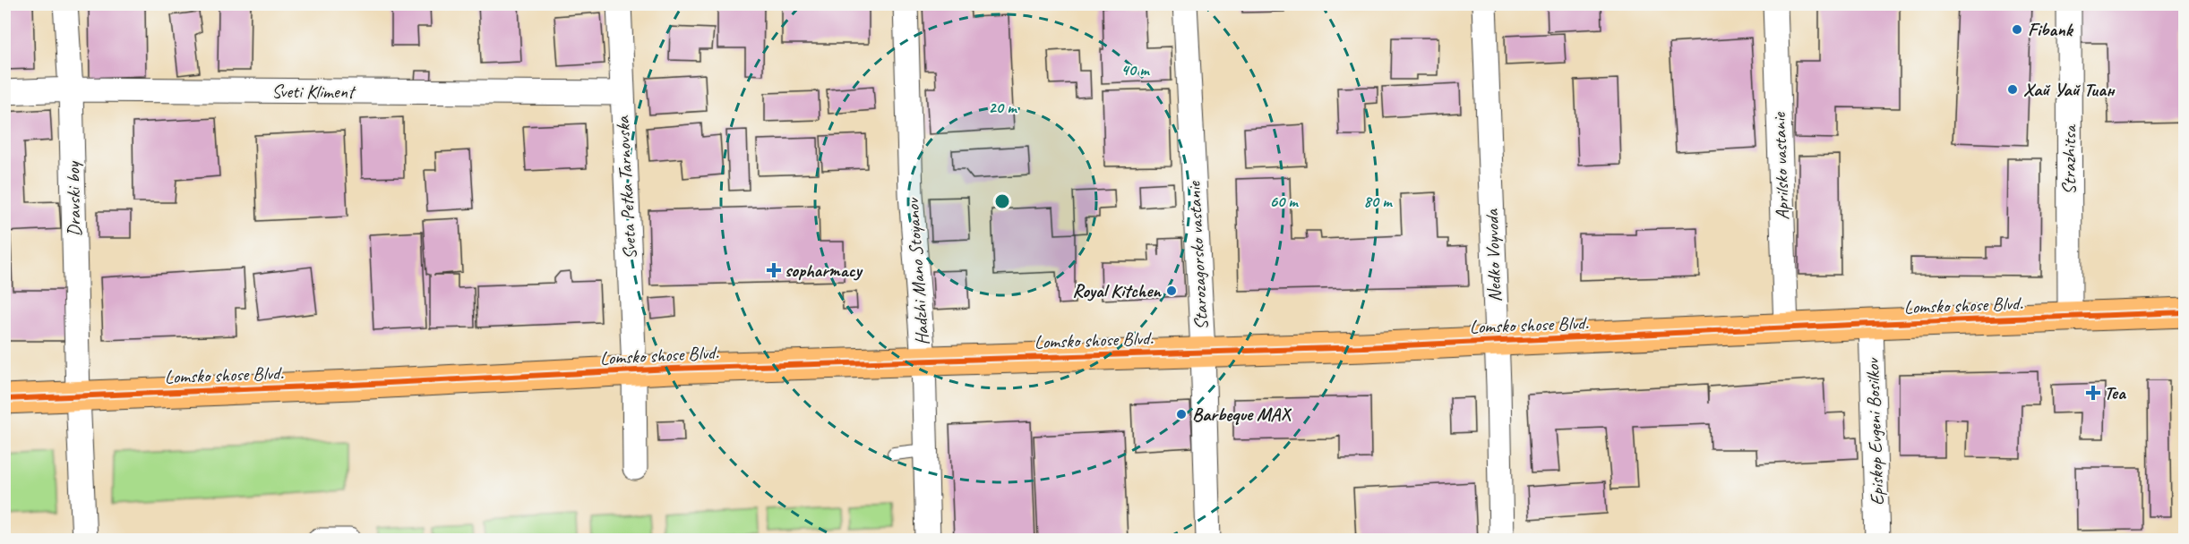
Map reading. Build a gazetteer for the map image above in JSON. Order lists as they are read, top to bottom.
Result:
{
  "streets": {
    "main road": ["Lomsko shose Blvd."],
    "street": [
      "Sveti Kliment",
      "Strazhitsa",
      "Aprilsko vastanie",
      "Sveta Petka Tarnovska",
      "Dravski boy",
      "Starozagorsko vastanie",
      "Nedko Voyvoda",
      "Hadzhi Mano Stoyanov",
      "Episkop Evgeni Bosilkov"
    ]
  },
  "crossings": [
    ["Sveti Kliment", "Sveta Petka Tarnovska"],
    ["Sveti Kliment", "Dravski boy"],
    ["Strazhitsa", "Lomsko shose Blvd."],
    ["Aprilsko vastanie", "Lomsko shose Blvd."],
    ["Sveta Petka Tarnovska", "Lomsko shose Blvd."],
    ["Dravski boy", "Lomsko shose Blvd."],
    ["Starozagorsko vastanie", "Lomsko shose Blvd."],
    ["Nedko Voyvoda", "Lomsko shose Blvd."],
    ["Hadzhi Mano Stoyanov", "Lomsko shose Blvd."],
    ["Lomsko shose Blvd.", "Episkop Evgeni Bosilkov"]
  ],
  "places": {
    "other": [
      "Fibank",
      "Хай Уай Тиан",
      "Royal Kitchen",
      "Barbeque MAX"
    ],
    "health": ["sopharmacy", "Теа"]
  },
  "rings": [
    "40 m",
    "20 m",
    "60 m",
    "80 m"
  ]
}
